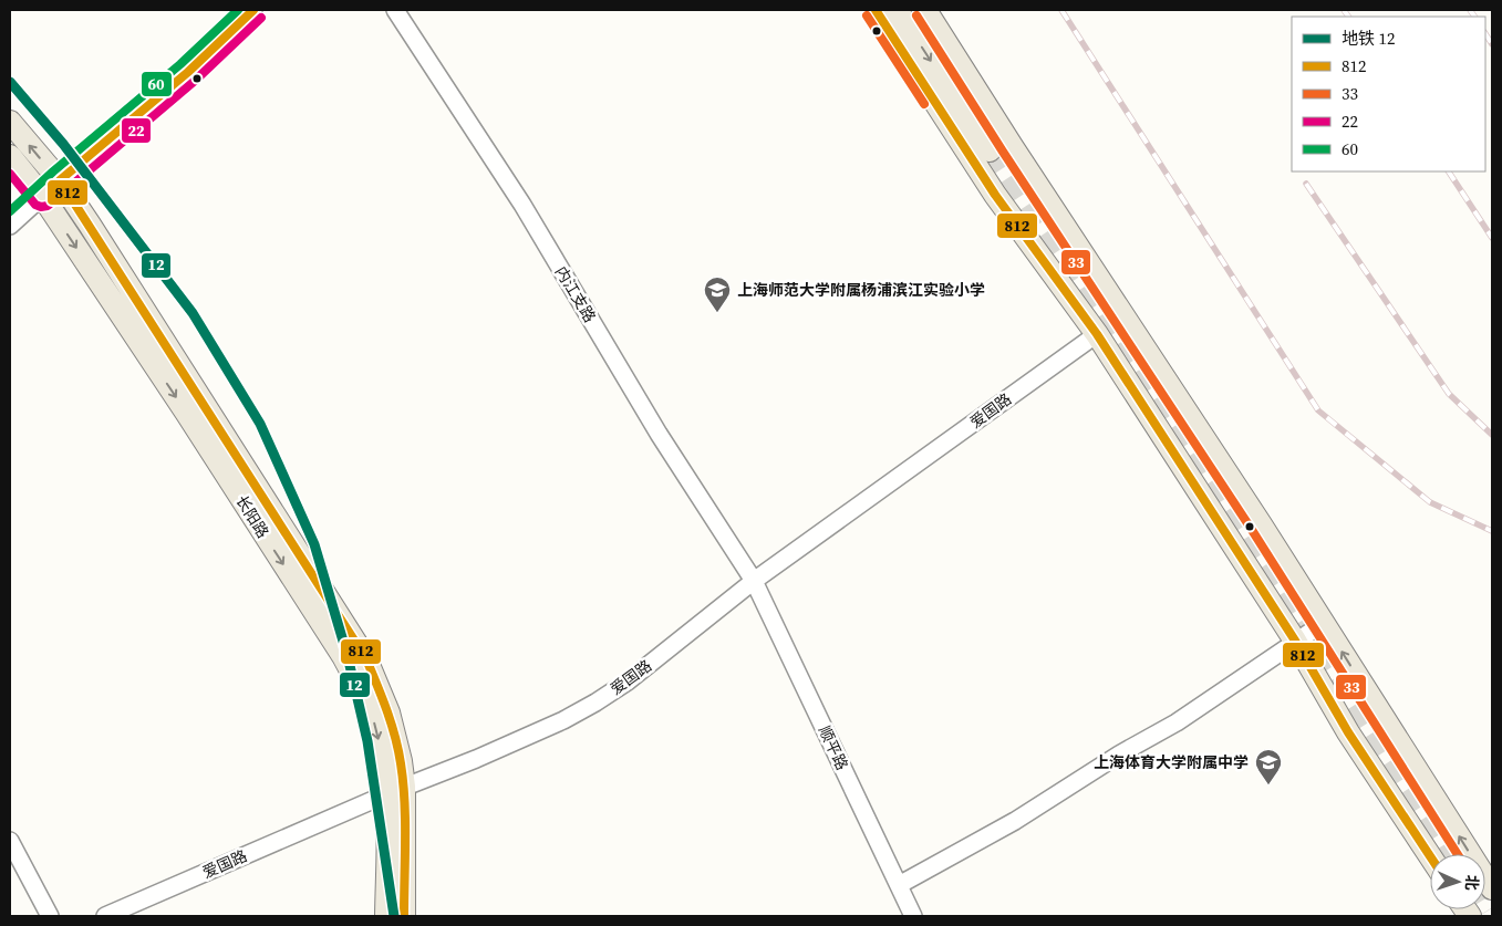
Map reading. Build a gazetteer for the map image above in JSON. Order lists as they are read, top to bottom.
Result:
{
  "streets": {
    "main road": ["长阳路"],
    "street": ["内江支路", "爱国路", "顺平路"]
  },
  "crossings": [
    ["内江支路", "爱国路"],
    ["内江支路", "顺平路"],
    ["爱国路", "长阳路"],
    ["爱国路", "顺平路"]
  ],
  "places": {
    "school or university": ["上海师范大学附属杨浦滨江实验小学", "上海体育大学附属中学"]
  },
  "lines": [
    "transit line 812",
    "transit line 60",
    "transit line 33",
    "transit line 22",
    "metro line 12"
  ],
  "legend": [
    "地铁 12",
    "812",
    "33",
    "22",
    "60"
  ],
  "north": "right"
}
